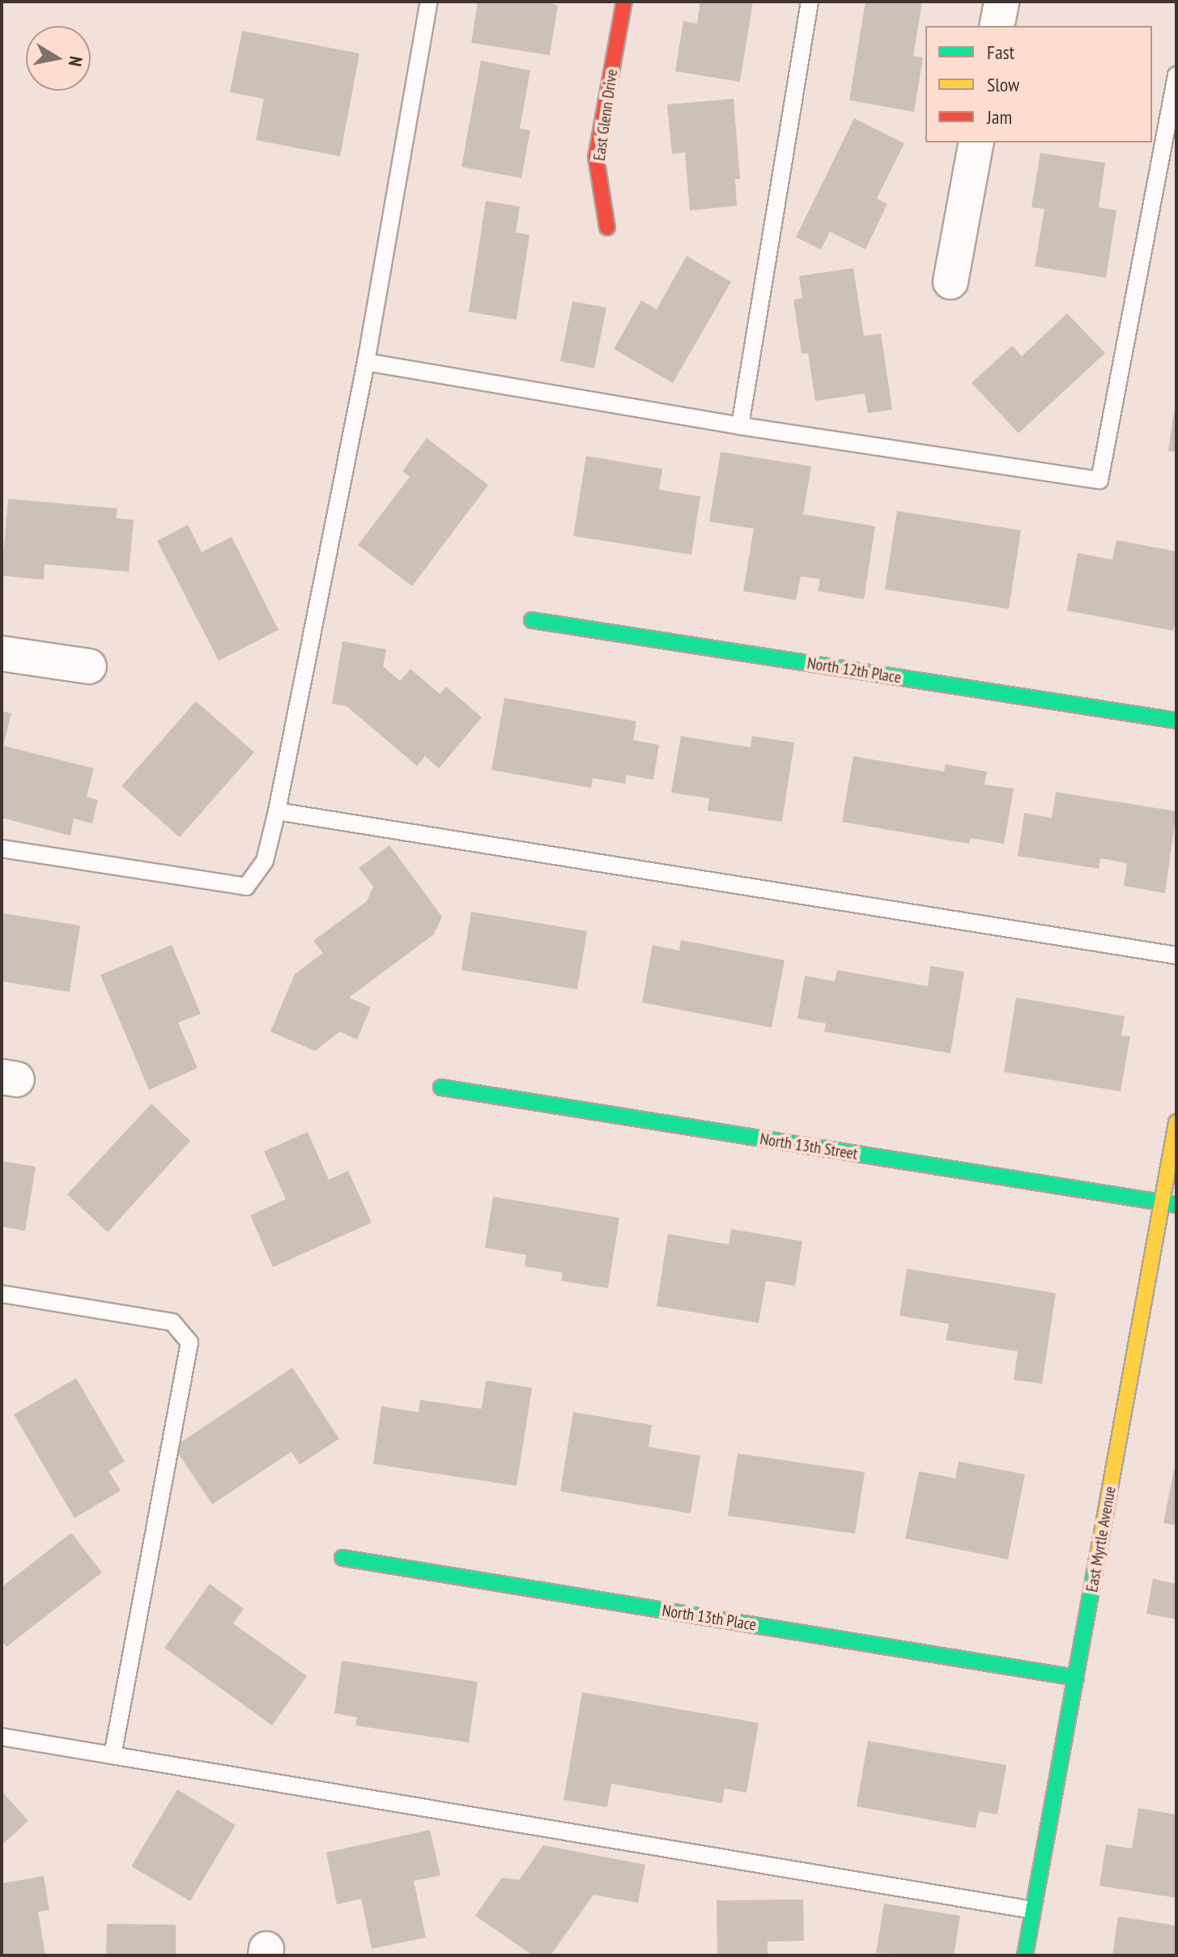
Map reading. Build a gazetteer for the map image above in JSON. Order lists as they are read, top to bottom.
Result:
{
  "streets": {
    "street": [
      "East Glenn Drive",
      "North 12th Place",
      "North 13th Street",
      "East Myrtle Avenue",
      "North 13th Place"
    ]
  },
  "crossings": [
    ["North 13th Street", "East Myrtle Avenue"],
    ["East Myrtle Avenue", "North 13th Place"]
  ],
  "legend": ["Fast", "Slow", "Jam"],
  "north": "right"
}
